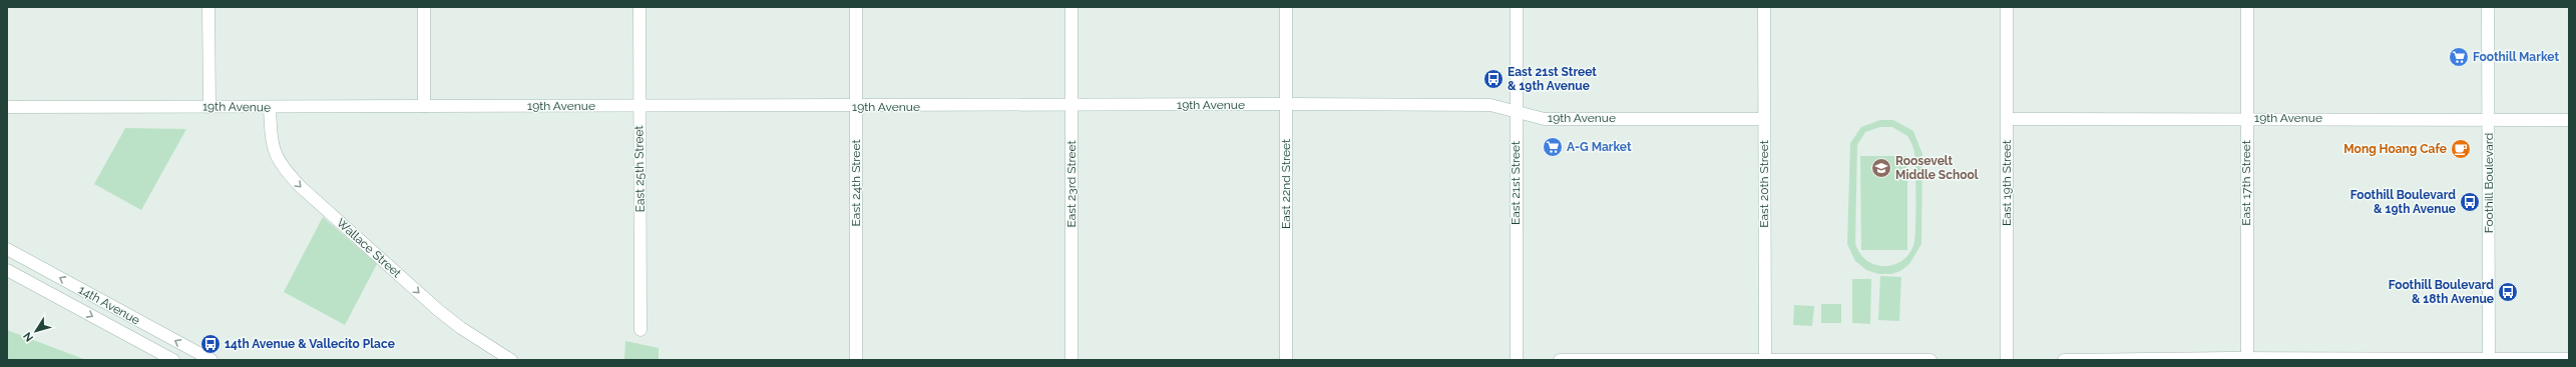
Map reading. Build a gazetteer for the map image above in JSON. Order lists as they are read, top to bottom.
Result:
{
  "streets": {
    "street": [
      "19th Avenue",
      "East 25th Street",
      "East 24th Street",
      "East 21st Street",
      "East 19th Street",
      "East 17th Street",
      "Foothill Boulevard",
      "East 23rd Street",
      "East 22nd Street",
      "East 20th Street",
      "Wallace Street",
      "14th Avenue"
    ]
  },
  "crossings": [
    ["19th Avenue", "East 25th Street"],
    ["19th Avenue", "East 24th Street"],
    ["19th Avenue", "East 21st Street"],
    ["19th Avenue", "East 19th Street"],
    ["19th Avenue", "East 17th Street"],
    ["19th Avenue", "Foothill Boulevard"],
    ["19th Avenue", "East 23rd Street"],
    ["19th Avenue", "East 22nd Street"],
    ["19th Avenue", "East 20th Street"],
    ["19th Avenue", "Wallace Street"]
  ],
  "one_way": ["Wallace Street"],
  "places": {
    "supermarket": ["Foothill Market", "A-G Market"],
    "bus stop": [
      "East 21st Street & 19th Avenue",
      "Foothill Boulevard & 19th Avenue",
      "Foothill Boulevard & 18th Avenue",
      "14th Avenue & Vallecito Place"
    ],
    "cafe": ["Mong Hoang Cafe"],
    "school or university": ["Roosevelt Middle School"]
  },
  "north": "bottom left"
}
